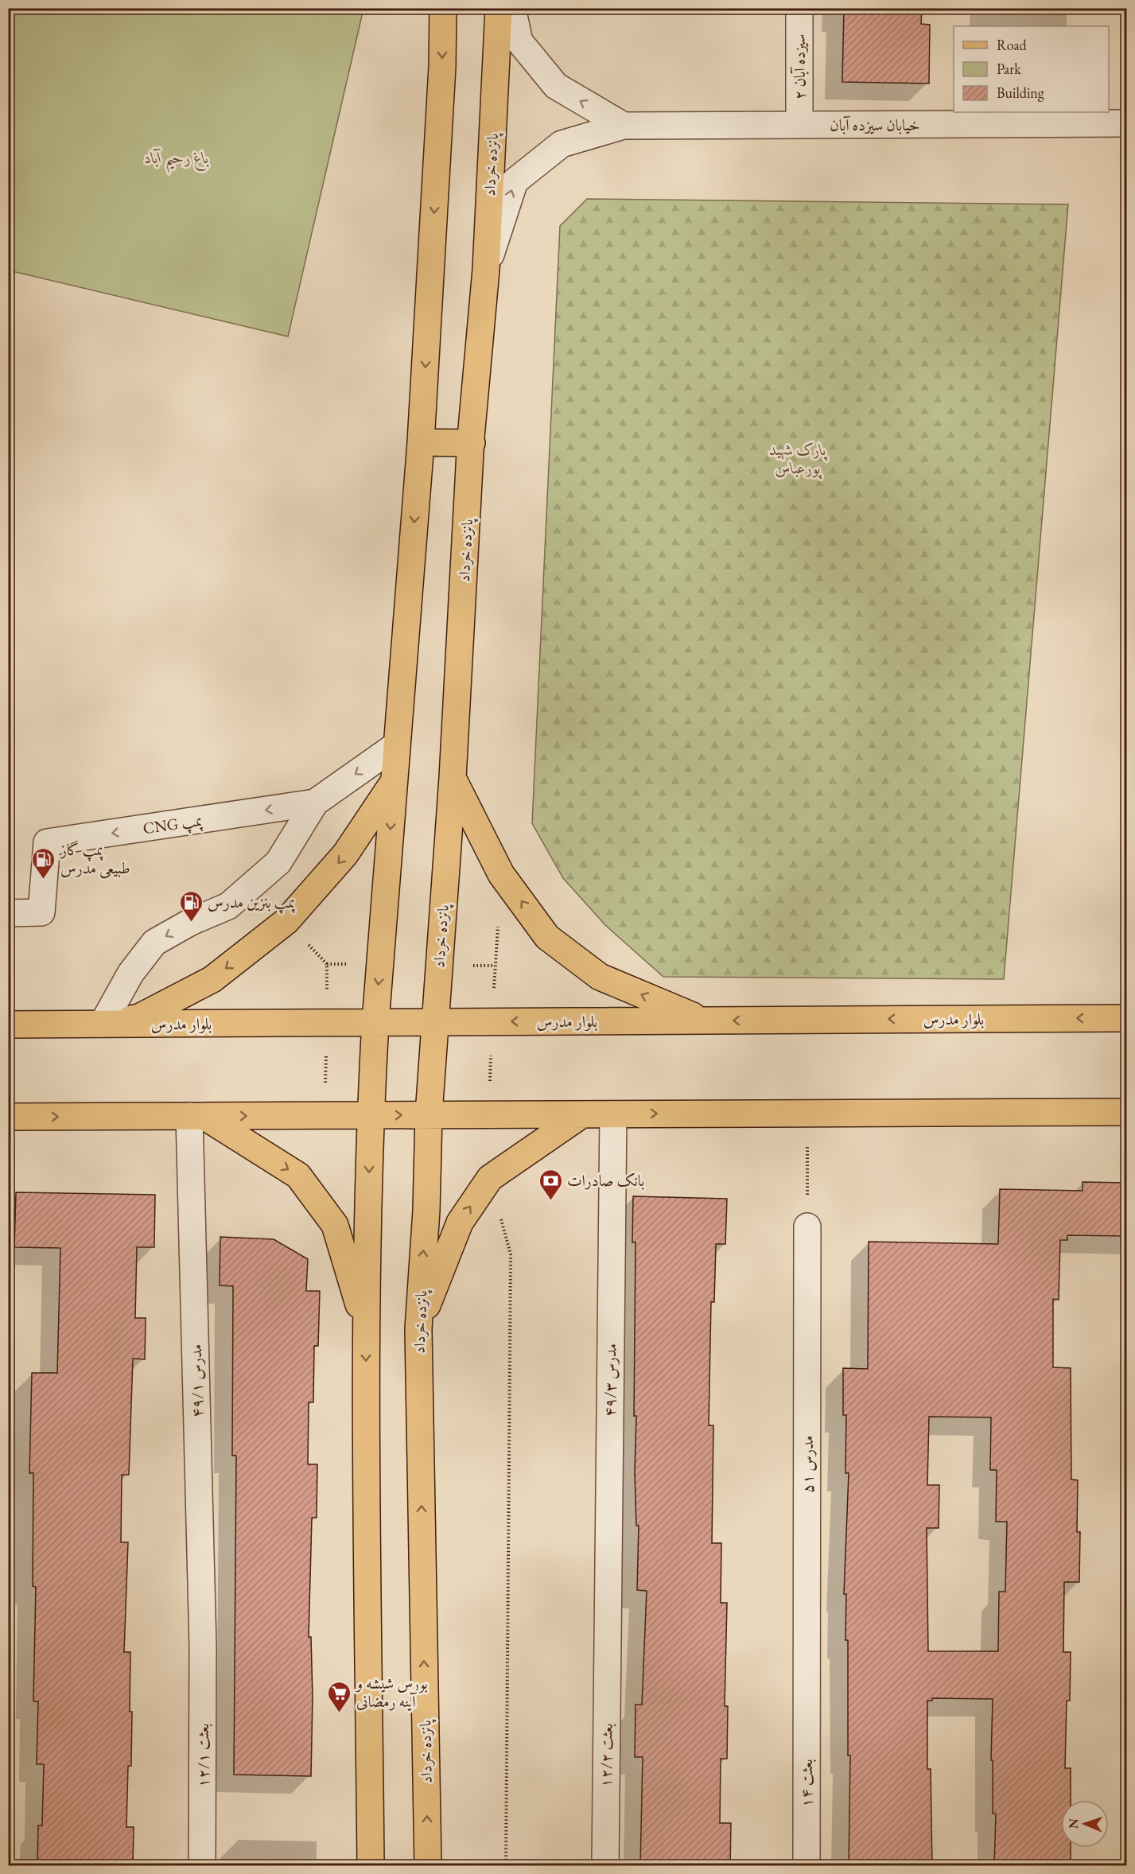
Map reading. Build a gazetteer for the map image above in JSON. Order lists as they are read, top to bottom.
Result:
{
  "streets": {
    "main road": ["پانزده خرداد", "بلوار مدرس"],
    "street": [
      "سیزده آبان ۲",
      "خیابان سیزده آبان",
      "CNG پمپ",
      "مدرس ۴۹/۳",
      "مدرس ۴۹/۱",
      "مدرس ۵۱",
      "بعثت ۱۲/۱",
      "بعثت ۱۲/۲",
      "بعثت ۱۴"
    ]
  },
  "crossings": [
    ["سیزده آبان ۲", "خیابان سیزده آبان"],
    ["خیابان سیزده آبان", "پانزده خرداد"],
    ["پانزده خرداد", "بلوار مدرس"],
    ["مدرس ۴۹/۳", "بعثت ۱۲/۲"],
    ["مدرس ۴۹/۱", "بعثت ۱۲/۱"],
    ["مدرس ۵۱", "بعثت ۱۴"]
  ],
  "one_way": ["CNG پمپ"],
  "parks": ["باغ رحیم آباد", "پارک شهید پورعباس"],
  "places": {
    "fuel station": ["پمپ گاز طبیعی مدرس", "پمپ بنزین مدرس"],
    "bank": ["بانک صادرات"],
    "supermarket": ["بورس شیشه و آینه رمضانی"]
  },
  "legend": ["Road", "Park", "Building"],
  "north": "left"
}
